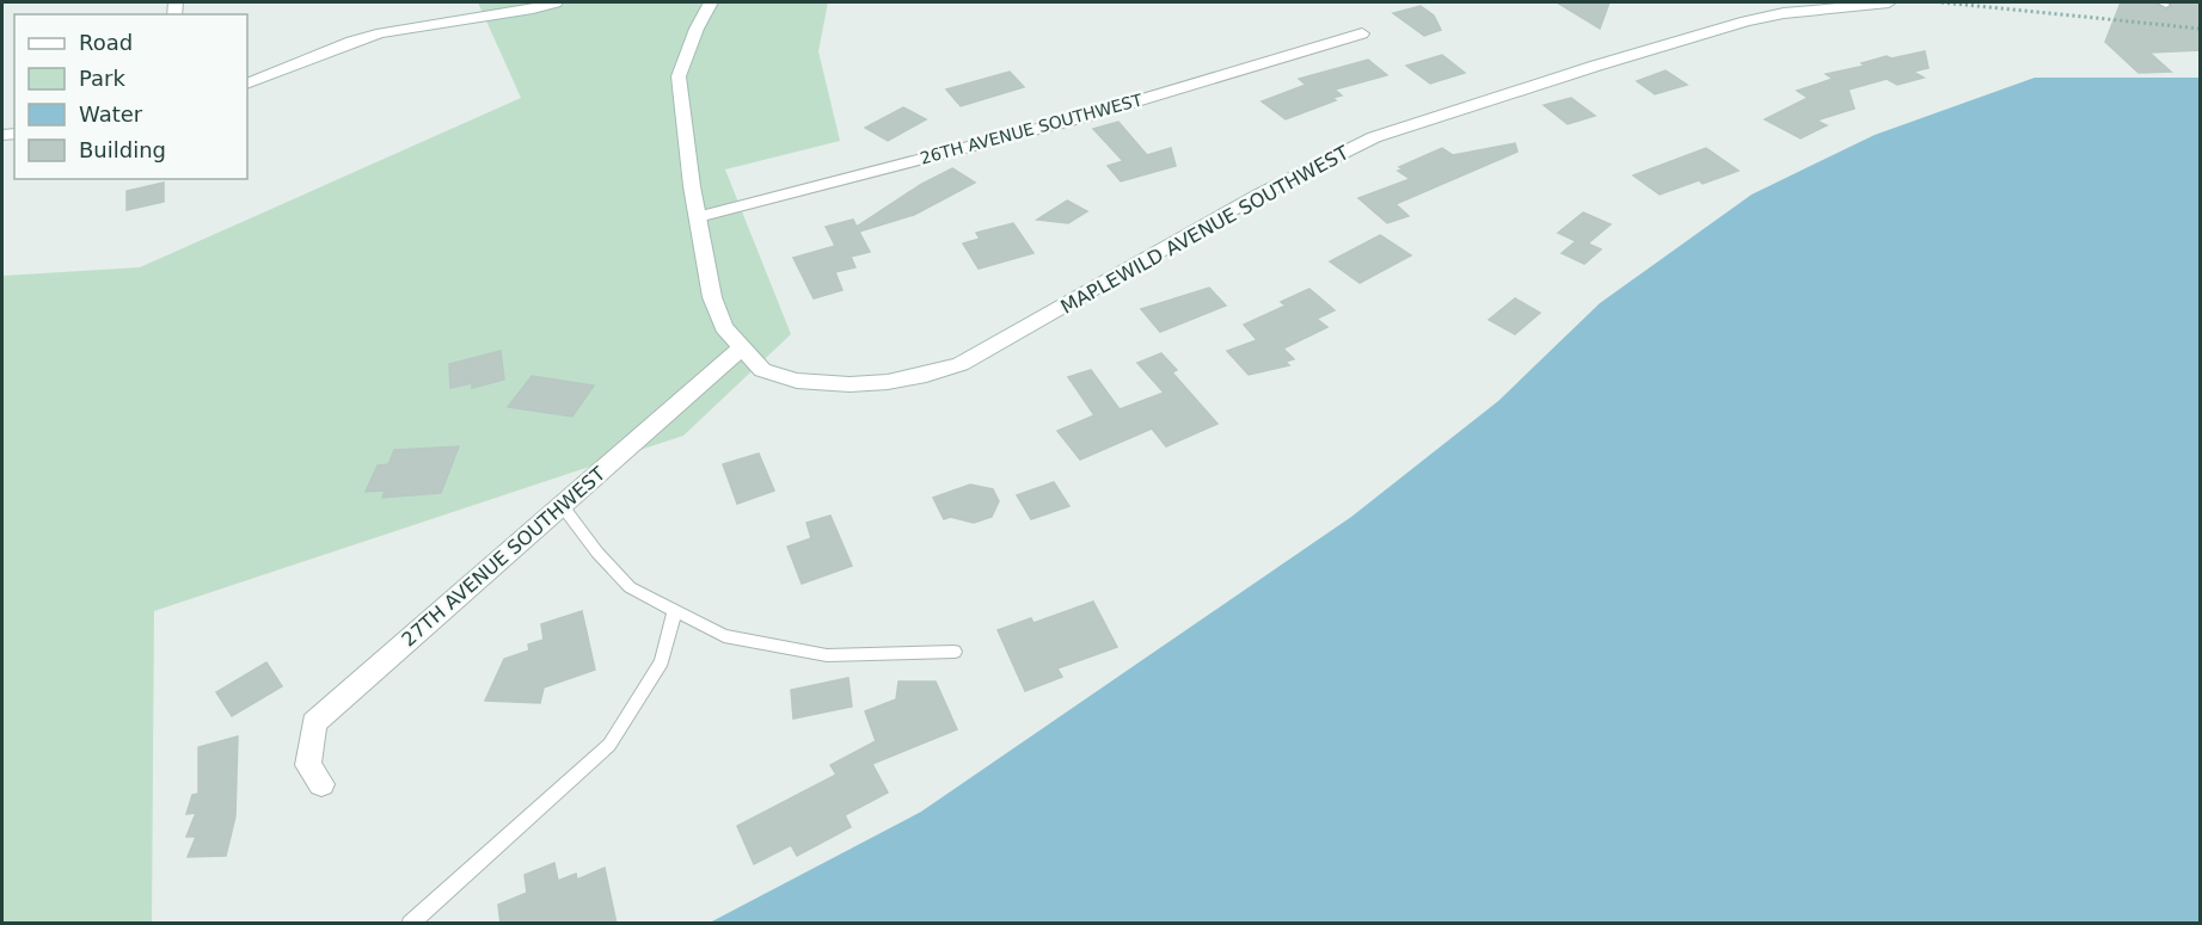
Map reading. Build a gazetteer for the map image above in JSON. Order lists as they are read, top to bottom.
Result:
{
  "streets": {
    "street": ["26TH AVENUE SOUTHWEST", "MAPLEWILD AVENUE SOUTHWEST", "27TH AVENUE SOUTHWEST"]
  },
  "crossings": [
    ["26TH AVENUE SOUTHWEST", "MAPLEWILD AVENUE SOUTHWEST"],
    ["MAPLEWILD AVENUE SOUTHWEST", "27TH AVENUE SOUTHWEST"]
  ],
  "legend": [
    "Road",
    "Park",
    "Water",
    "Building"
  ]
}
